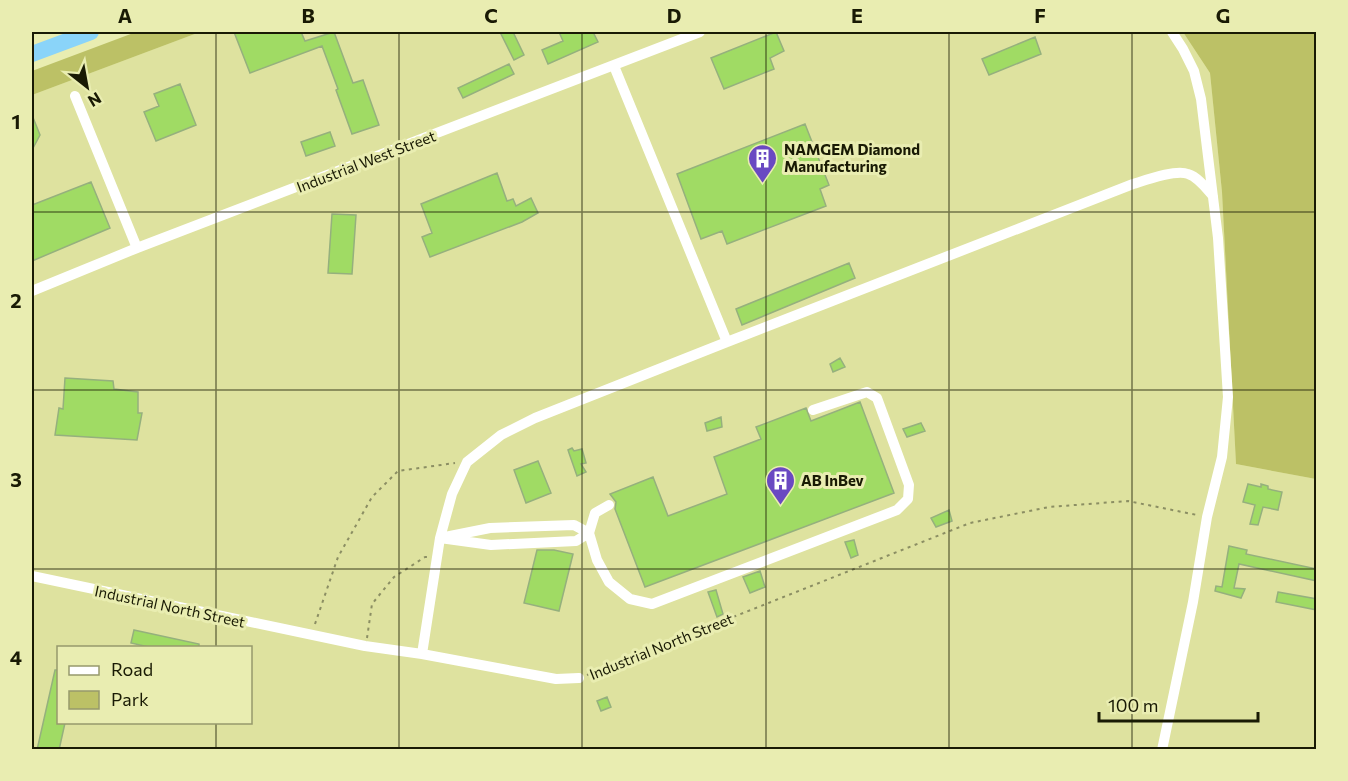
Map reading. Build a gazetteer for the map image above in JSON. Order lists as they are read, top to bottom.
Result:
{
  "streets": {
    "street": ["Industrial West Street", "Industrial North Street"]
  },
  "places": {
    "building": ["NAMGEM Diamond Manufacturing", "AB InBev"]
  },
  "legend": ["Road", "Park"],
  "scale_bar": "100 m",
  "north": "bottom right",
  "grid": {
    "columns": [
      "A",
      "B",
      "C",
      "D",
      "E",
      "F",
      "G"
    ],
    "rows": [
      "1",
      "2",
      "3",
      "4"
    ]
  }
}
